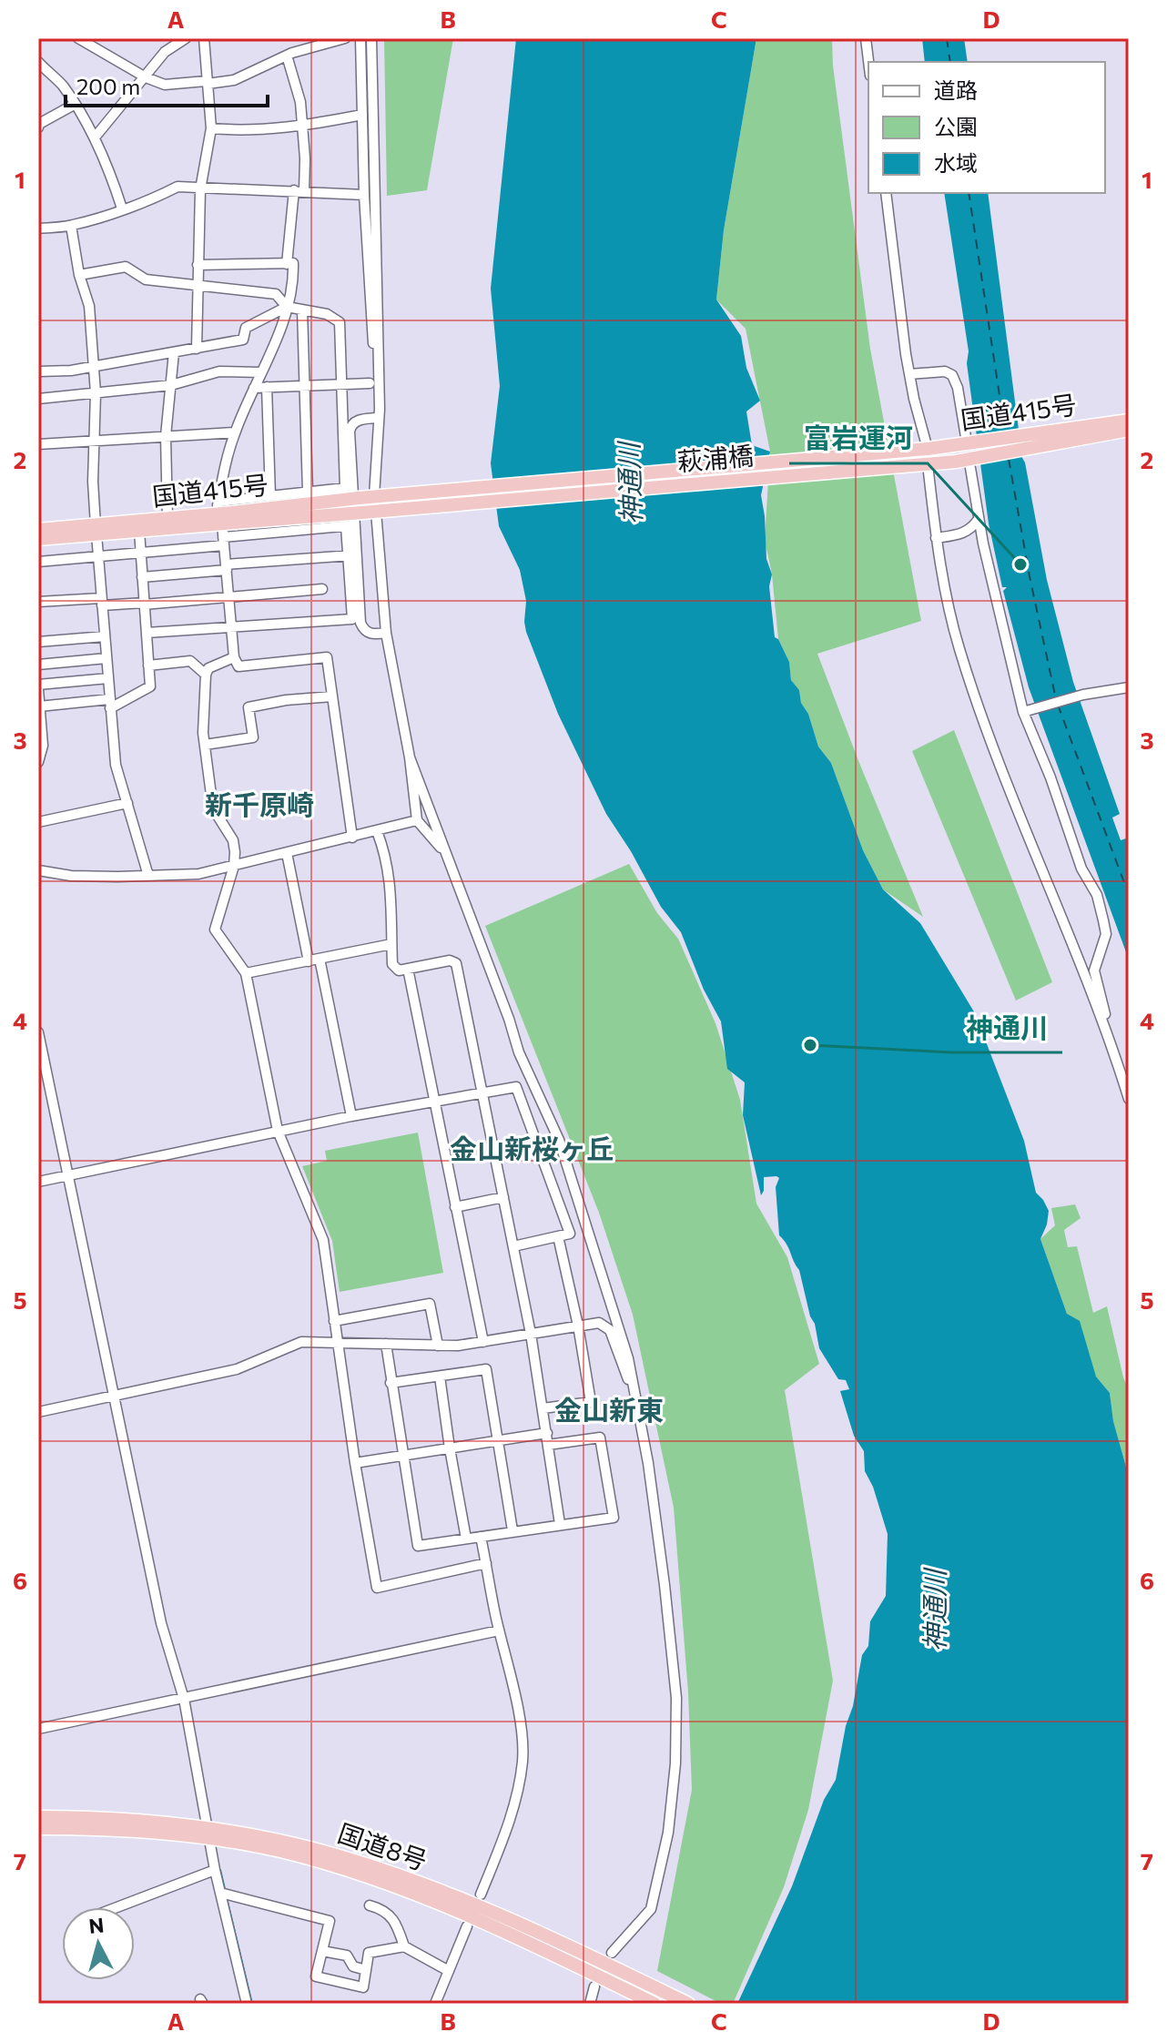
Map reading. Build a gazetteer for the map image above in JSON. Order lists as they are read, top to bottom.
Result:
{
  "streets": {
    "highway": ["国道415号", "萩浦橋", "国道8号"]
  },
  "crossings": [
    ["国道415号", "萩浦橋"]
  ],
  "districts": ["新千原崎", "金山新桜ヶ丘", "金山新東"],
  "water": ["神通川"],
  "places": ["富岩運河", "神通川"],
  "legend": ["道路", "公園", "水域"],
  "scale_bar": "200 m",
  "north": "top",
  "grid": {
    "columns": [
      "A",
      "B",
      "C",
      "D"
    ],
    "rows": [
      "1",
      "2",
      "3",
      "4",
      "5",
      "6",
      "7"
    ]
  }
}
